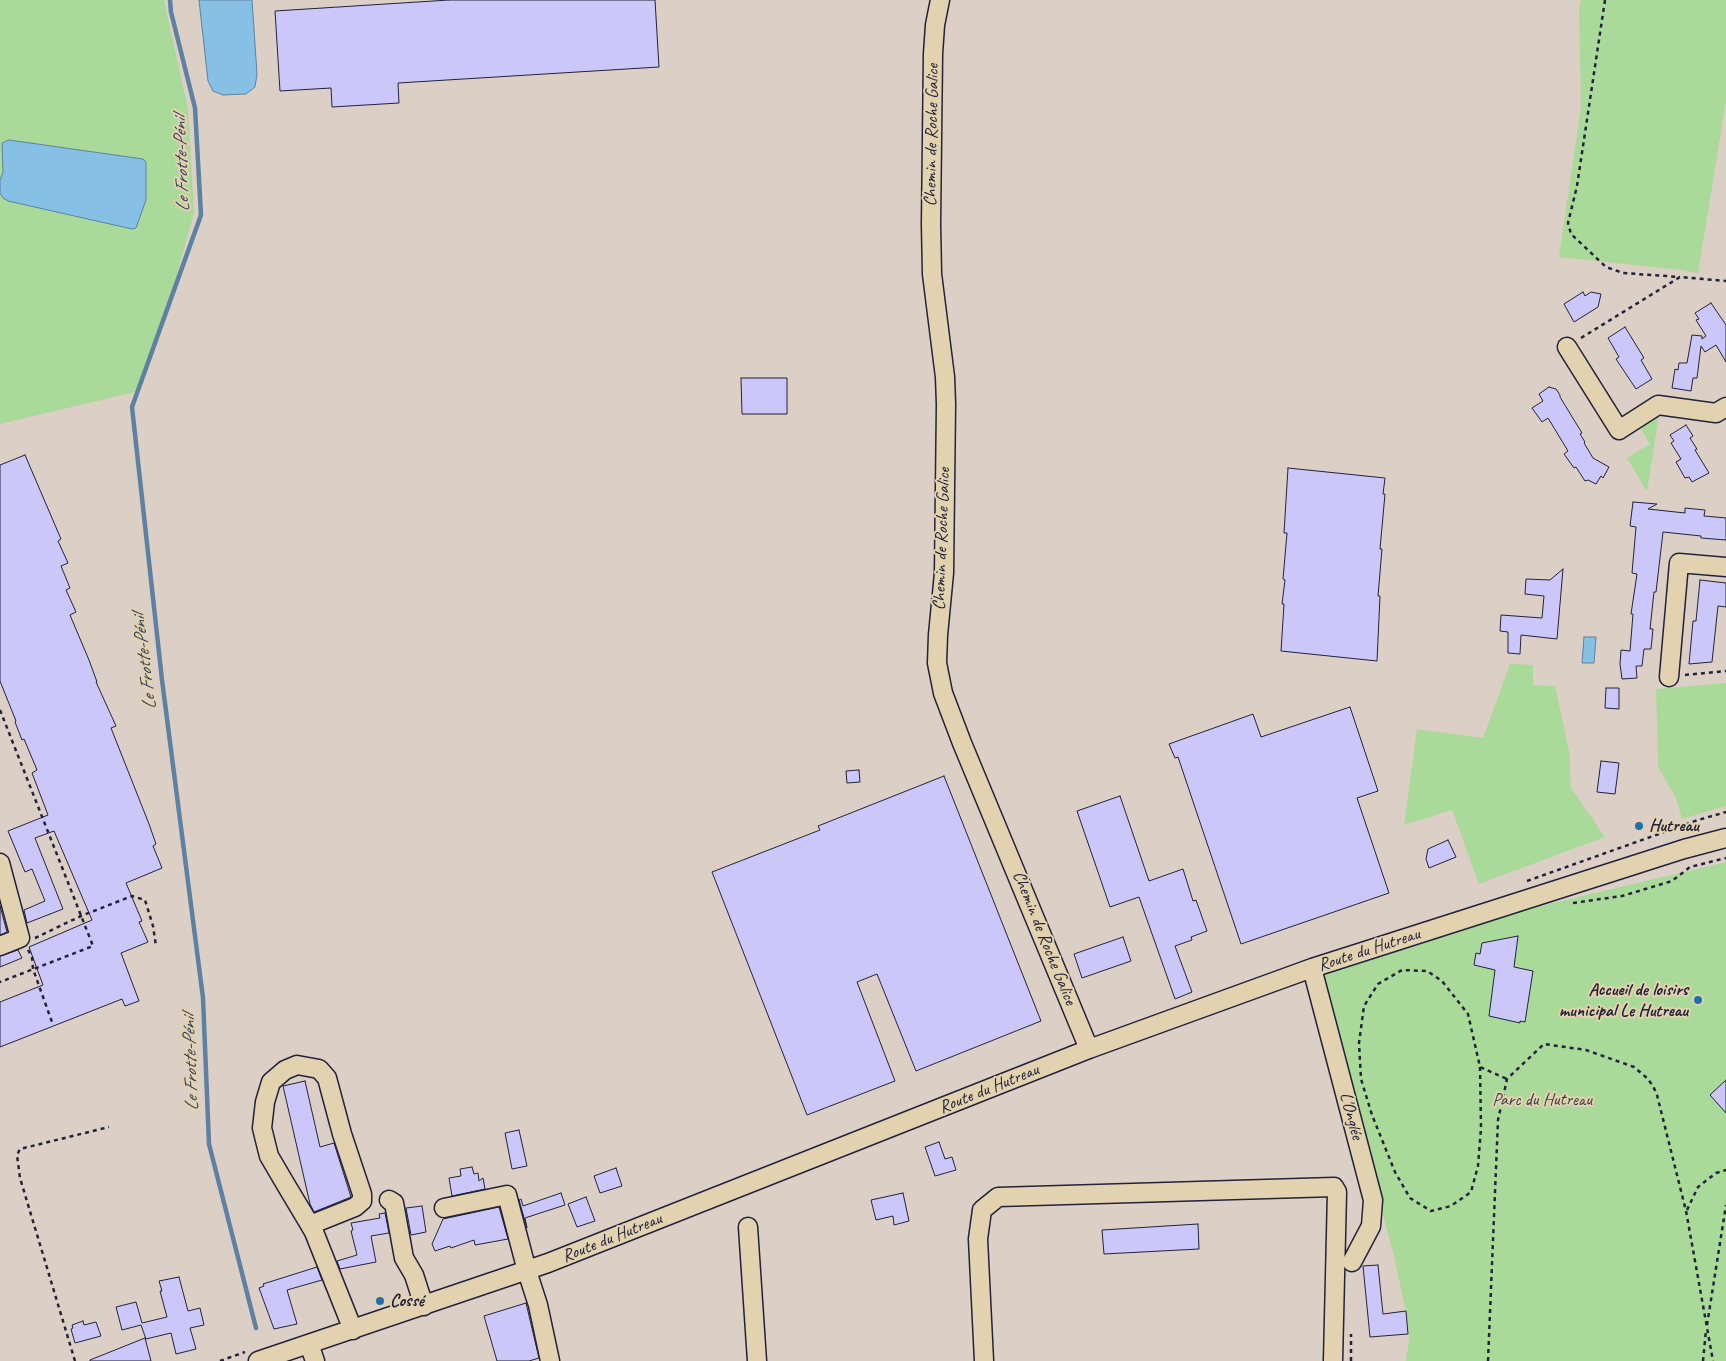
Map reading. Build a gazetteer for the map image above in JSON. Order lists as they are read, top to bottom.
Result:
{
  "streets": {
    "street": ["Chemin de Roche Galice", "Route du Hutreau", "L'Onglée"]
  },
  "crossings": [
    ["Chemin de Roche Galice", "Route du Hutreau"],
    ["Route du Hutreau", "L'Onglée"]
  ],
  "water": ["Le Frotte-Pénil"],
  "parks": ["Parc du Hutreau"],
  "places": ["Hutreau", "Accueil de loisirs municipal Le Hutreau", "Cossé"]
}
